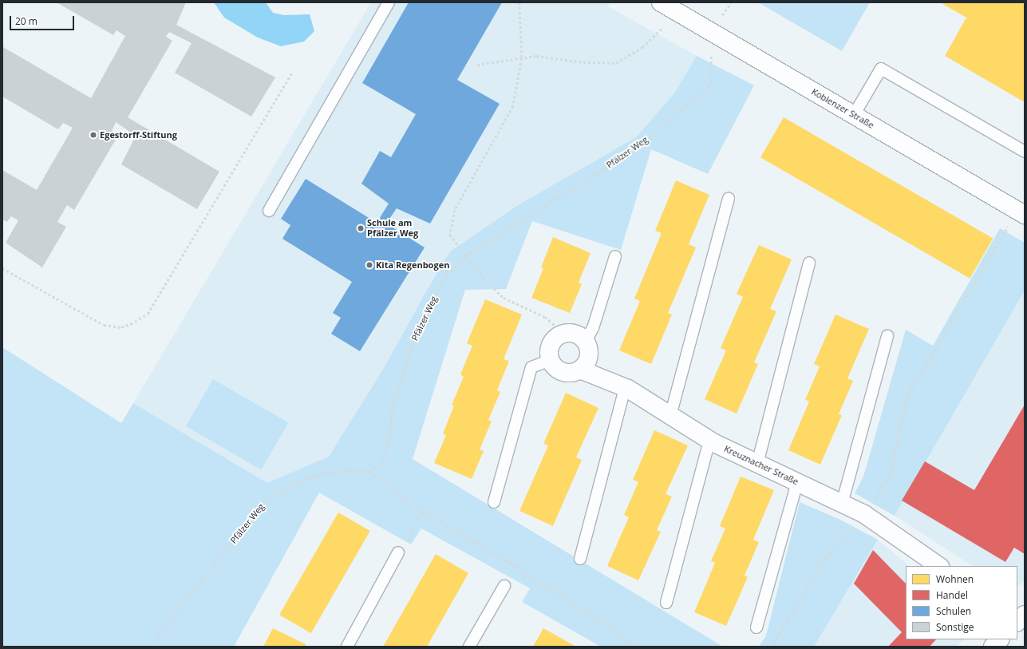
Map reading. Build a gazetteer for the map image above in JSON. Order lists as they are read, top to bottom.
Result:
{
  "streets": {
    "street": ["Koblenzer Straße", "Kreuznacher Straße"],
    "path": ["Pfälzer Weg"]
  },
  "crossings": [
    ["Koblenzer Straße", "Pfälzer Weg"]
  ],
  "places": ["Egestorff-Stiftung", "Schule am Pfälzer Weg", "Kita Regenbogen"],
  "legend": [
    "Wohnen",
    "Handel",
    "Schulen",
    "Sonstige"
  ],
  "scale_bar": "20 m"
}
